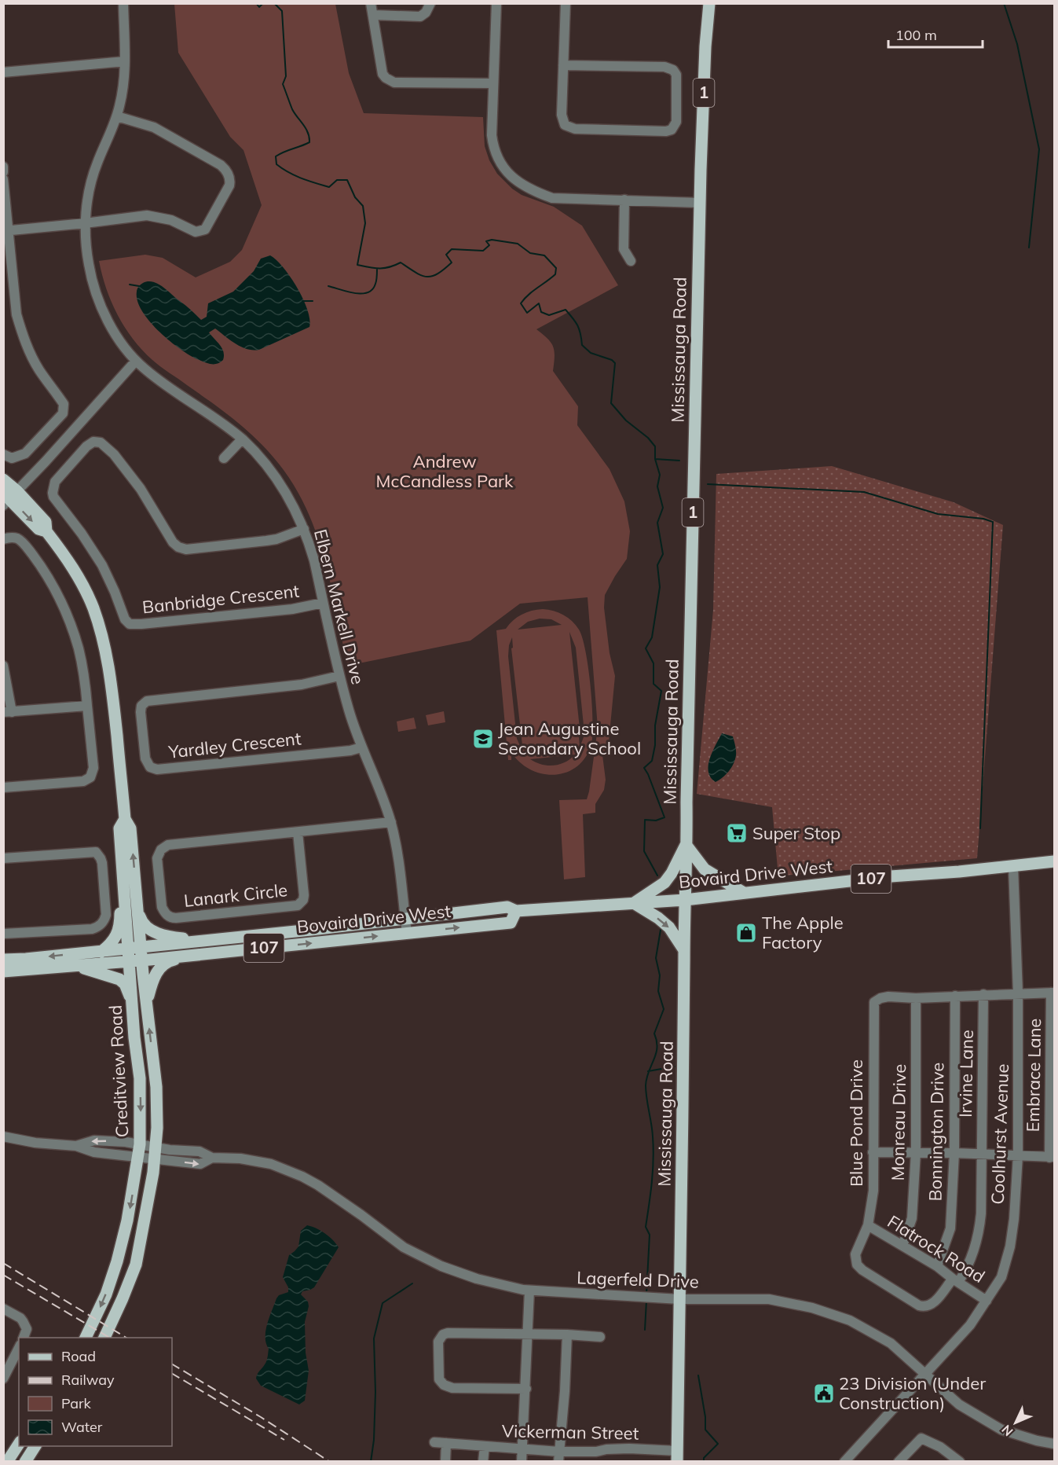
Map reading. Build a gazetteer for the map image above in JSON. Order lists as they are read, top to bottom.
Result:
{
  "streets": {
    "main road": [
      "1",
      "Mississauga Road",
      "Bovaird Drive West",
      "107",
      "Creditview Road"
    ],
    "street": [
      "Banbridge Crescent",
      "Elbern Markell Drive",
      "Yardley Crescent",
      "Lanark Circle",
      "Irvine Lane",
      "Embrace Lane",
      "Monreau Drive",
      "Blue Pond Drive",
      "Bonnington Drive",
      "Coolhurst Avenue",
      "Flatrock Road",
      "Lagerfeld Drive",
      "Vickerman Street"
    ]
  },
  "crossings": [
    ["Mississauga Road", "Bovaird Drive West"],
    ["Mississauga Road", "Lagerfeld Drive"],
    ["Mississauga Road", "Vickerman Street"],
    ["Banbridge Crescent", "Elbern Markell Drive"],
    ["Elbern Markell Drive", "Yardley Crescent"],
    ["Elbern Markell Drive", "Bovaird Drive West"],
    ["Elbern Markell Drive", "Lanark Circle"],
    ["Bovaird Drive West", "Creditview Road"],
    ["Bovaird Drive West", "Coolhurst Avenue"],
    ["Creditview Road", "Lagerfeld Drive"],
    ["Irvine Lane", "Blue Pond Drive"],
    ["Irvine Lane", "Flatrock Road"],
    ["Embrace Lane", "Blue Pond Drive"],
    ["Monreau Drive", "Blue Pond Drive"],
    ["Monreau Drive", "Flatrock Road"],
    ["Blue Pond Drive", "Bonnington Drive"],
    ["Blue Pond Drive", "Coolhurst Avenue"],
    ["Blue Pond Drive", "Flatrock Road"],
    ["Bonnington Drive", "Flatrock Road"],
    ["Coolhurst Avenue", "Flatrock Road"],
    ["Coolhurst Avenue", "Lagerfeld Drive"]
  ],
  "parks": ["Andrew McCandless Park"],
  "places": {
    "school or university": ["Jean Augustine Secondary School"],
    "supermarket": ["Super Stop"],
    "shop": ["The Apple Factory"],
    "public building": ["23 Division (Under Construction)"]
  },
  "legend": [
    "Road",
    "Railway",
    "Park",
    "Water"
  ],
  "scale_bar": "100 m",
  "north": "bottom left"
}
